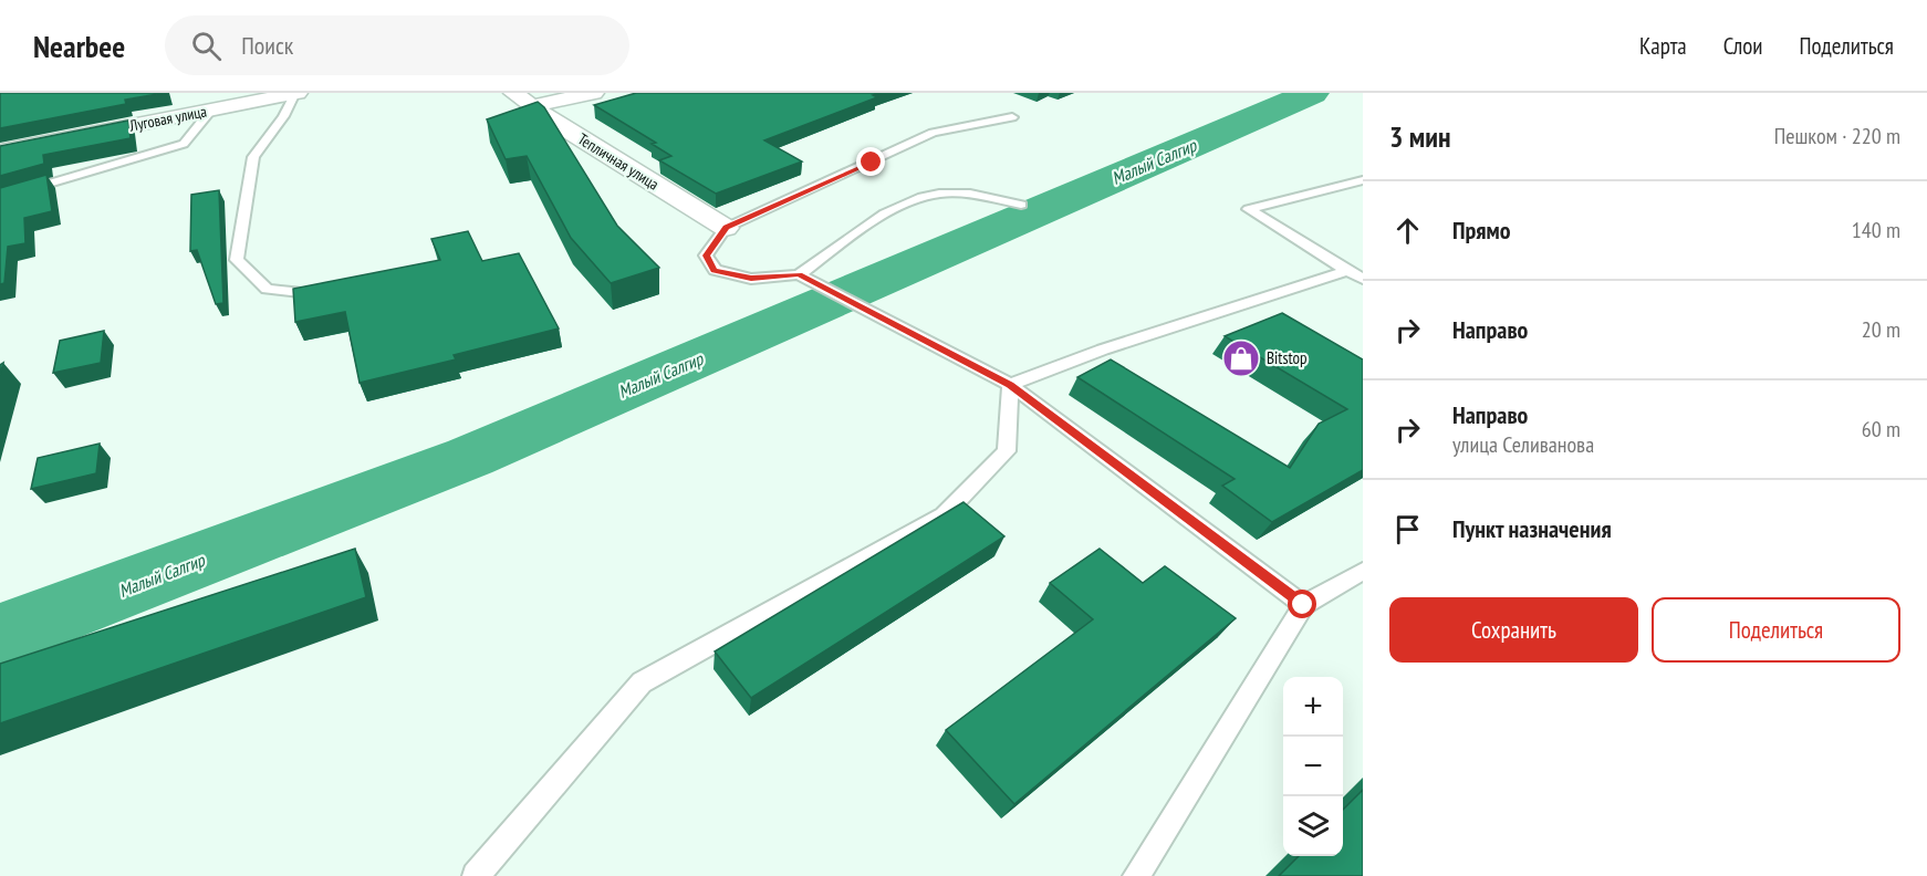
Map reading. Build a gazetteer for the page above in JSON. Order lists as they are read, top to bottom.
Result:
{
  "streets": {
    "street": ["Луговая улица", "Тепличная улица"]
  },
  "water": ["Малый Салгир"],
  "places": {
    "shop": ["Bitstop"]
  },
  "page": {
    "header": "Nearbee",
    "search": "Поиск",
    "nav": ["Карта", "Слои", "Поделиться"],
    "heading": ["3 мин", "Пешком · 220 m"],
    "list": [
      ["Прямо", "140 m"],
      ["Направо", "20 m"],
      ["Направо", "улица Селиванова", "60 m"],
      "Пункт назначения"
    ],
    "buttons": ["Сохранить", "Поделиться"],
    "map_buttons": ["+", "−"]
  }
}
